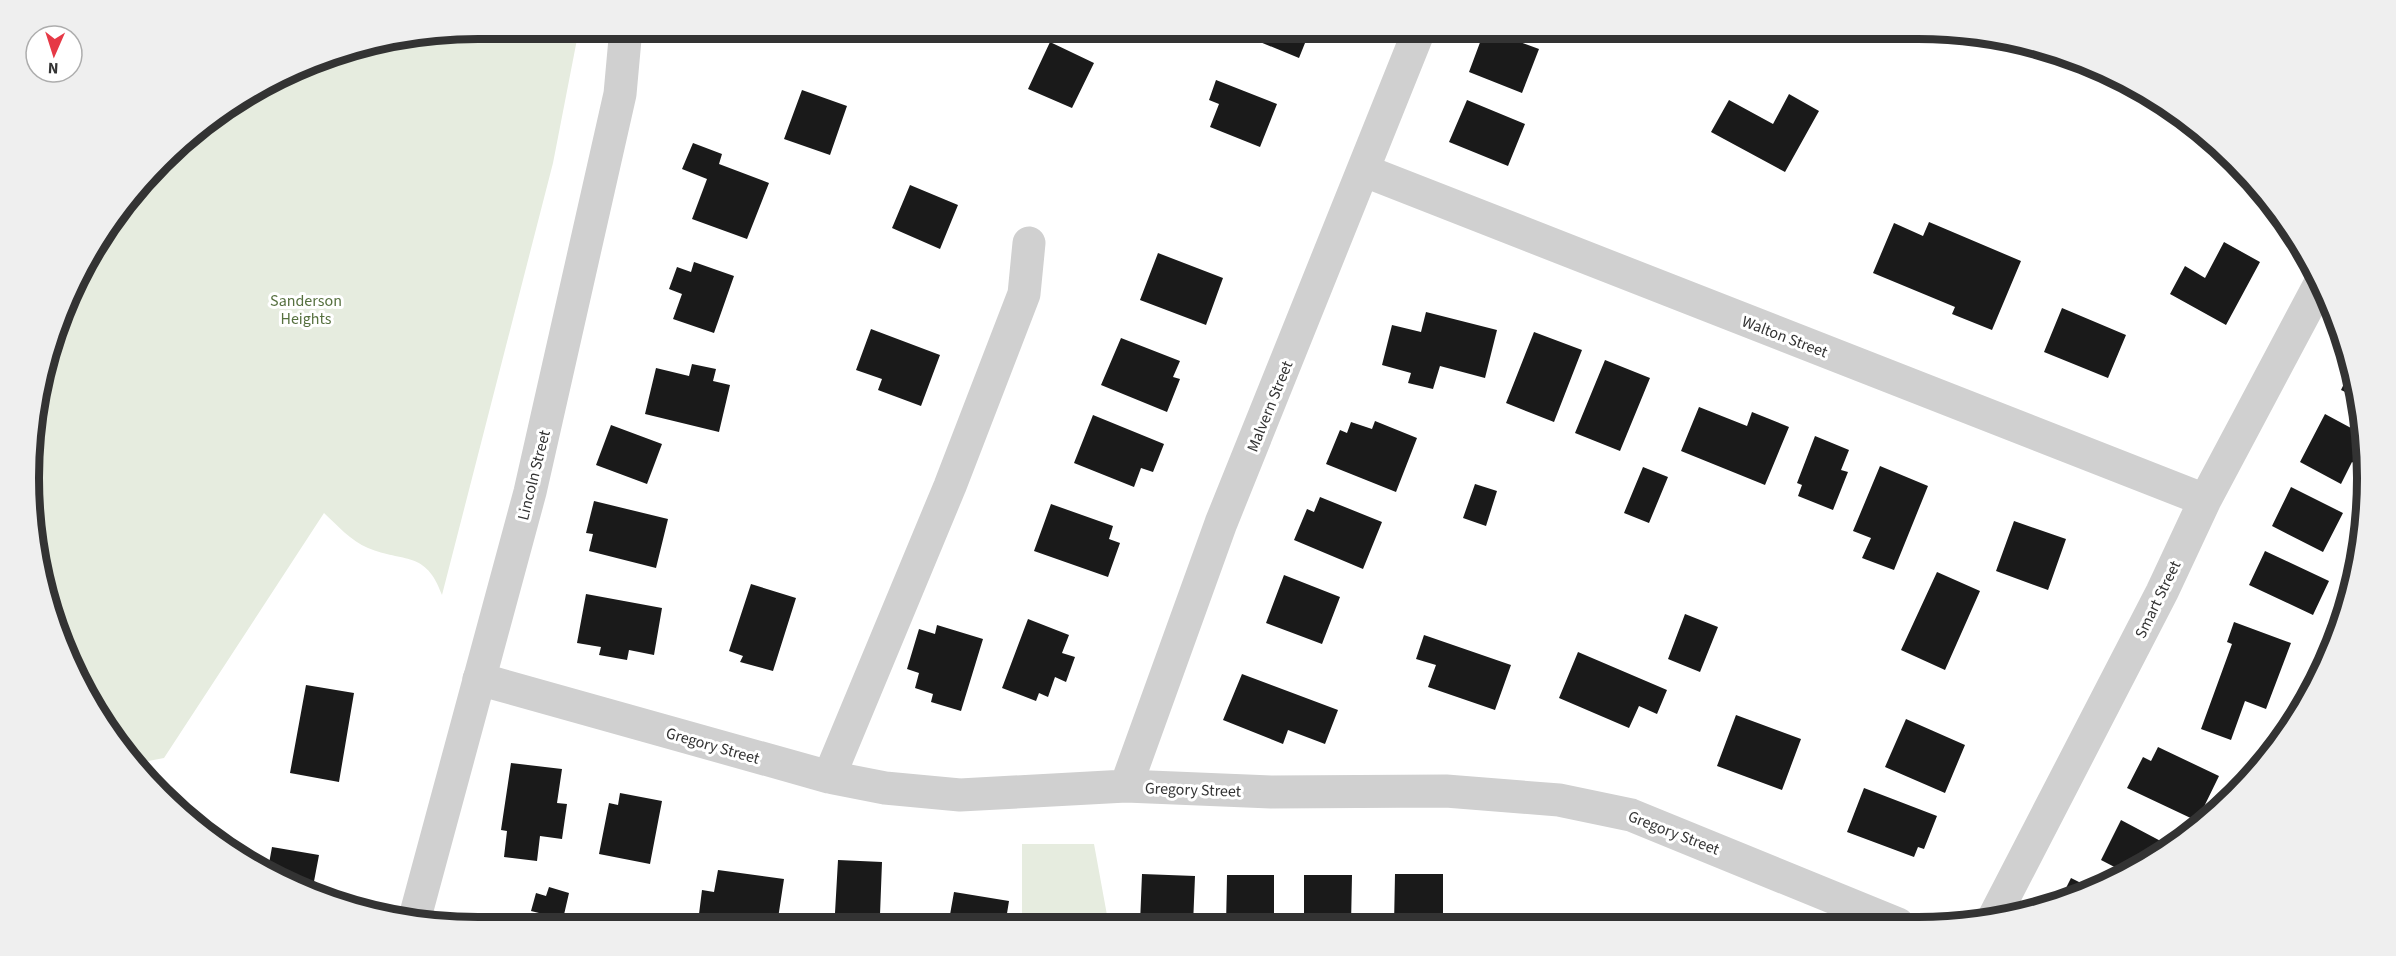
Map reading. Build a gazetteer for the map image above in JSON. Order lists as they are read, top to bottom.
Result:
{
  "streets": {
    "street": [
      "Walton Street",
      "Malvern Street",
      "Lincoln Street",
      "Smart Street",
      "Gregory Street"
    ]
  },
  "crossings": [
    ["Walton Street", "Malvern Street"],
    ["Walton Street", "Smart Street"],
    ["Malvern Street", "Gregory Street"],
    ["Lincoln Street", "Gregory Street"]
  ],
  "parks": ["Sanderson Heights"],
  "north": "bottom"
}
